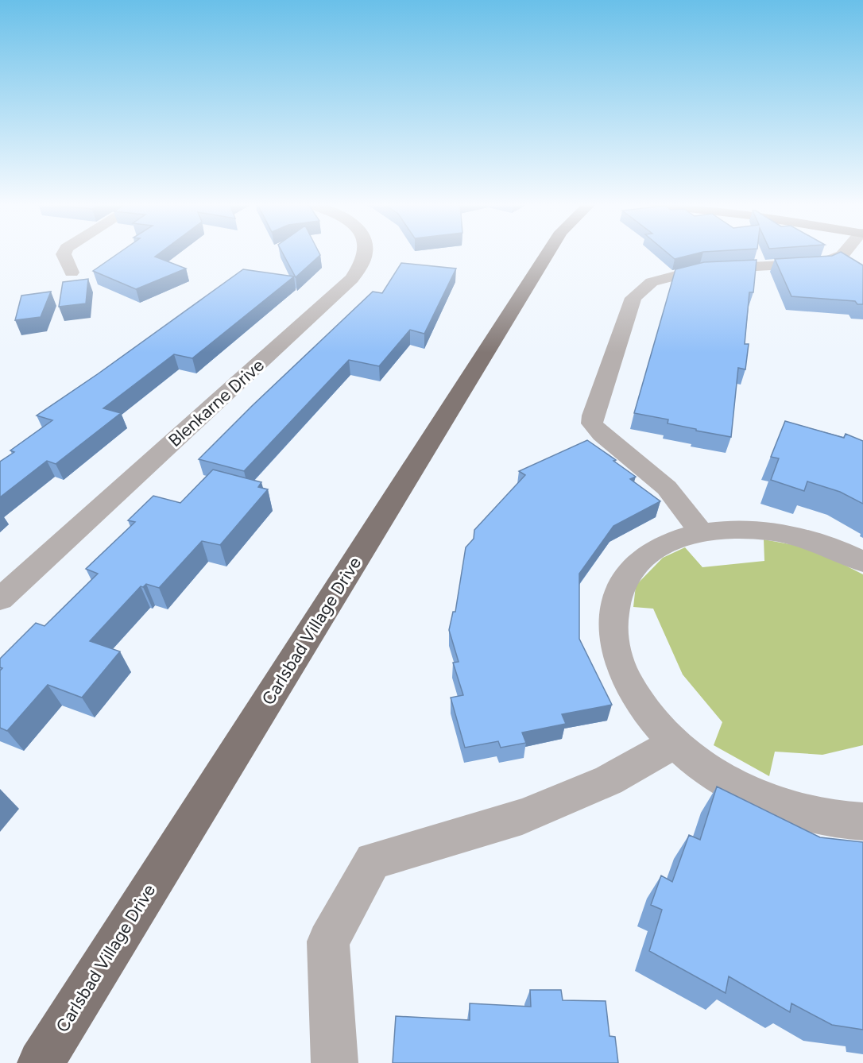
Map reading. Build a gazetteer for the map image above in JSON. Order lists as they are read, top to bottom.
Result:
{
  "streets": {
    "main road": ["Carlsbad Village Drive"],
    "street": ["Blenkarne Drive"]
  }
}
